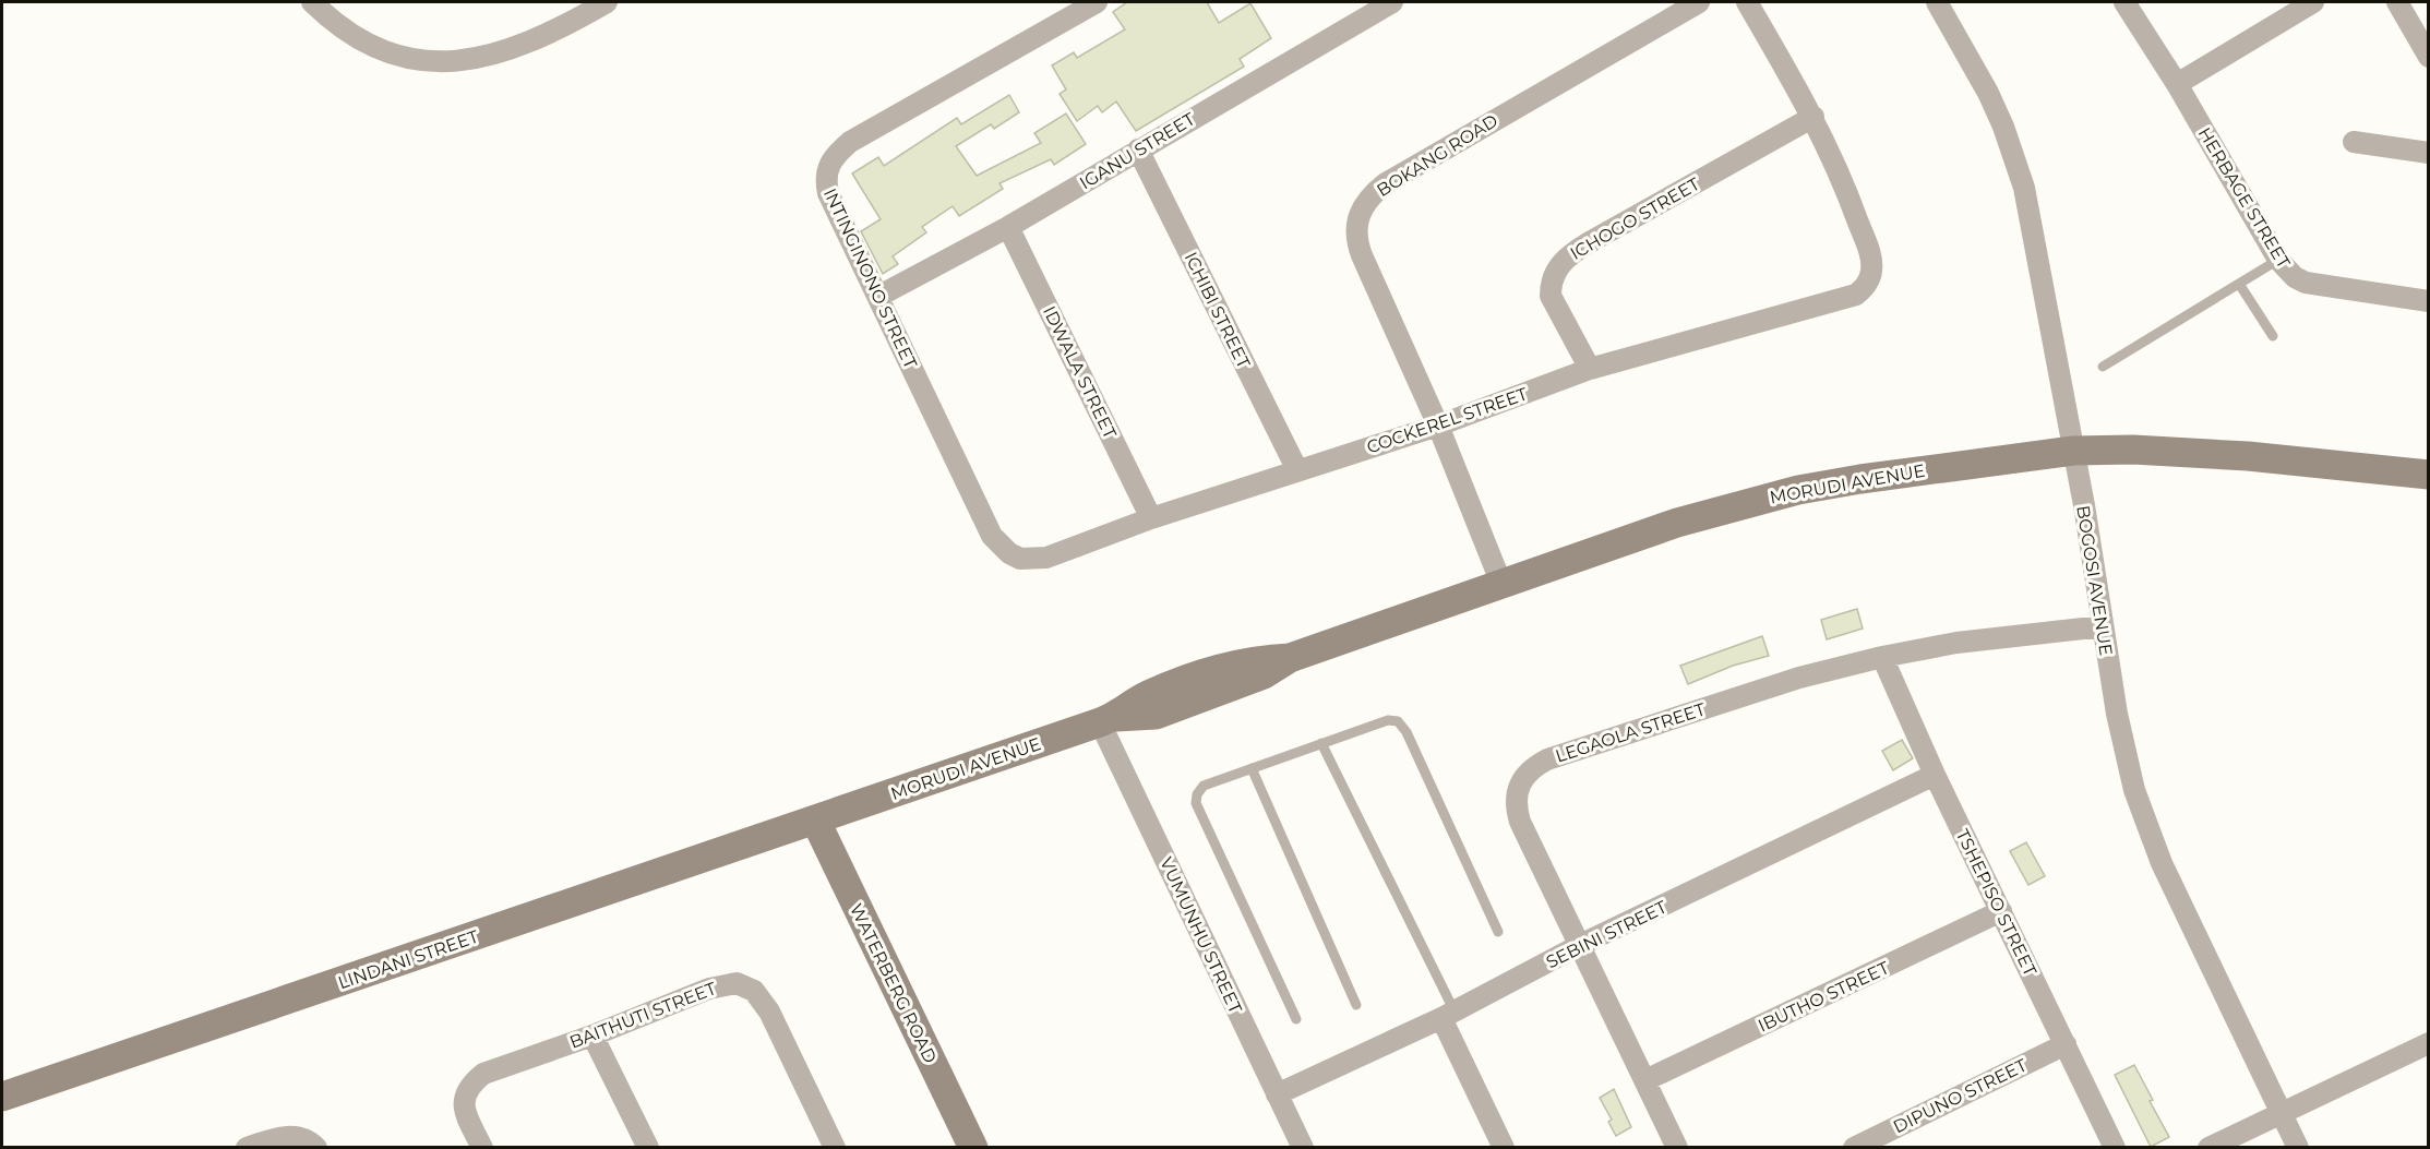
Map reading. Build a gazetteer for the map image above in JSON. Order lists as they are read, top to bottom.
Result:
{
  "streets": {
    "street": [
      "IGANU STREET",
      "BOKANG ROAD",
      "HERBAGE STREET",
      "ICHOGO STREET",
      "INTINGINONO STREET",
      "ICHIBI STREET",
      "IDWALA STREET",
      "COCKEREL STREET",
      "MORUDI AVENUE",
      "BOGOSI AVENUE",
      "LEGAOLA STREET",
      "TSHEPISO STREET",
      "SEBINI STREET",
      "VUMUNHU STREET",
      "LINDANI STREET",
      "WATERBERG ROAD",
      "IBUTHO STREET",
      "BAITHUTI STREET",
      "DIPUNO STREET"
    ]
  },
  "crossings": [
    ["IGANU STREET", "INTINGINONO STREET"],
    ["IGANU STREET", "ICHIBI STREET"],
    ["IGANU STREET", "IDWALA STREET"],
    ["BOKANG ROAD", "COCKEREL STREET"],
    ["BOKANG ROAD", "MORUDI AVENUE"],
    ["ICHOGO STREET", "COCKEREL STREET"],
    ["INTINGINONO STREET", "COCKEREL STREET"],
    ["ICHIBI STREET", "COCKEREL STREET"],
    ["IDWALA STREET", "COCKEREL STREET"],
    ["MORUDI AVENUE", "BOGOSI AVENUE"],
    ["MORUDI AVENUE", "VUMUNHU STREET"],
    ["MORUDI AVENUE", "LINDANI STREET"],
    ["MORUDI AVENUE", "WATERBERG ROAD"],
    ["BOGOSI AVENUE", "LEGAOLA STREET"],
    ["LEGAOLA STREET", "TSHEPISO STREET"],
    ["LEGAOLA STREET", "SEBINI STREET"],
    ["LEGAOLA STREET", "IBUTHO STREET"],
    ["TSHEPISO STREET", "SEBINI STREET"],
    ["TSHEPISO STREET", "IBUTHO STREET"],
    ["TSHEPISO STREET", "DIPUNO STREET"],
    ["SEBINI STREET", "VUMUNHU STREET"],
    ["LINDANI STREET", "WATERBERG ROAD"]
  ]
}
